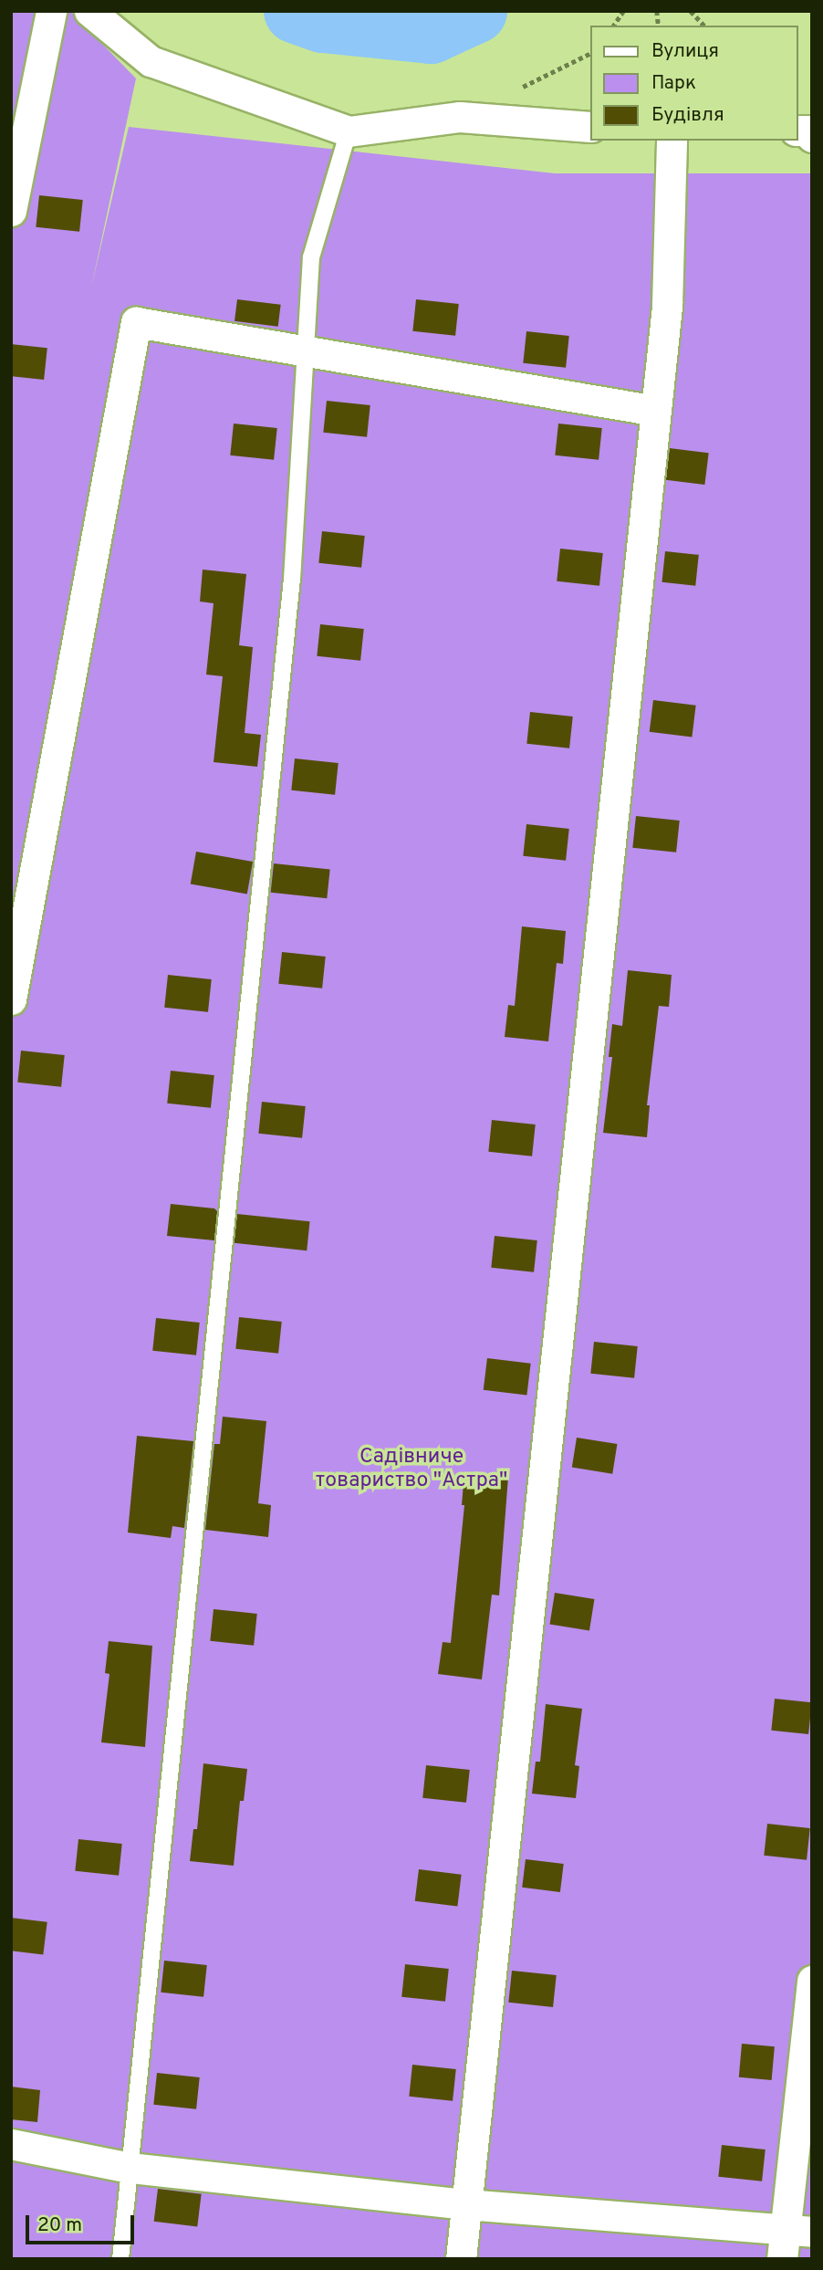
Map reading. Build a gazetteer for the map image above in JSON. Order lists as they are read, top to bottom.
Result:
{
  "parks": ["Садівниче товариство \"Астра\""],
  "legend": ["Вулиця", "Парк", "Будівля"],
  "scale_bar": "20 m"
}
